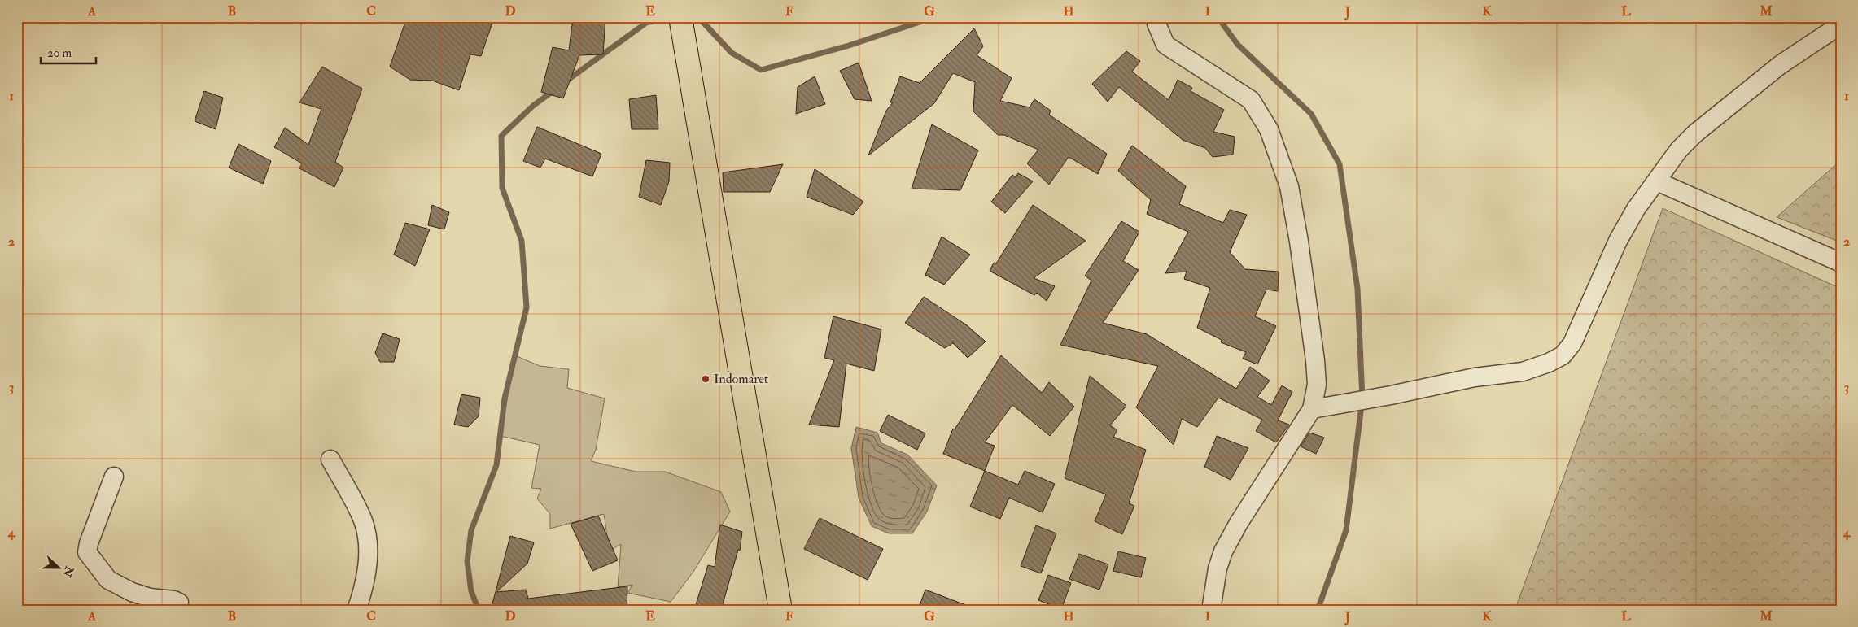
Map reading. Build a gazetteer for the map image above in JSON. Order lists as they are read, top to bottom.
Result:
{
  "places": ["Indomaret"],
  "scale_bar": "20 m",
  "north": "right",
  "grid": {
    "columns": [
      "A",
      "B",
      "C",
      "D",
      "E",
      "F",
      "G",
      "H",
      "I",
      "J",
      "K",
      "L",
      "M"
    ],
    "rows": [
      "1",
      "2",
      "3",
      "4"
    ]
  }
}
